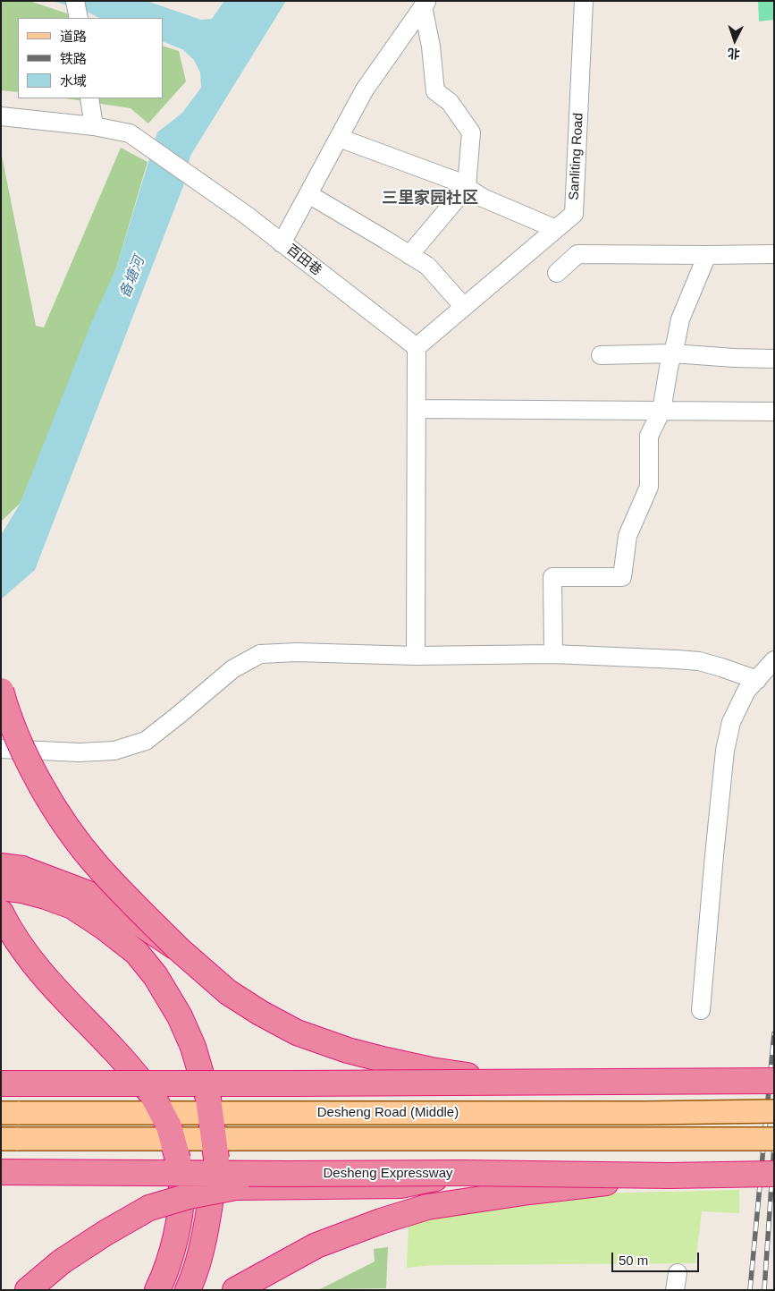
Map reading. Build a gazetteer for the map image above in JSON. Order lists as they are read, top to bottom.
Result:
{
  "streets": {
    "highway": ["Desheng Expressway"],
    "main road": ["Desheng Road (Middle)"],
    "street": ["Sanliting Road", "百田巷"]
  },
  "crossings": [
    ["Sanliting Road", "百田巷"]
  ],
  "districts": ["三里家园社区"],
  "water": ["备塘河"],
  "legend": ["道路", "铁路", "水域"],
  "scale_bar": "50 m",
  "north": "bottom"
}
